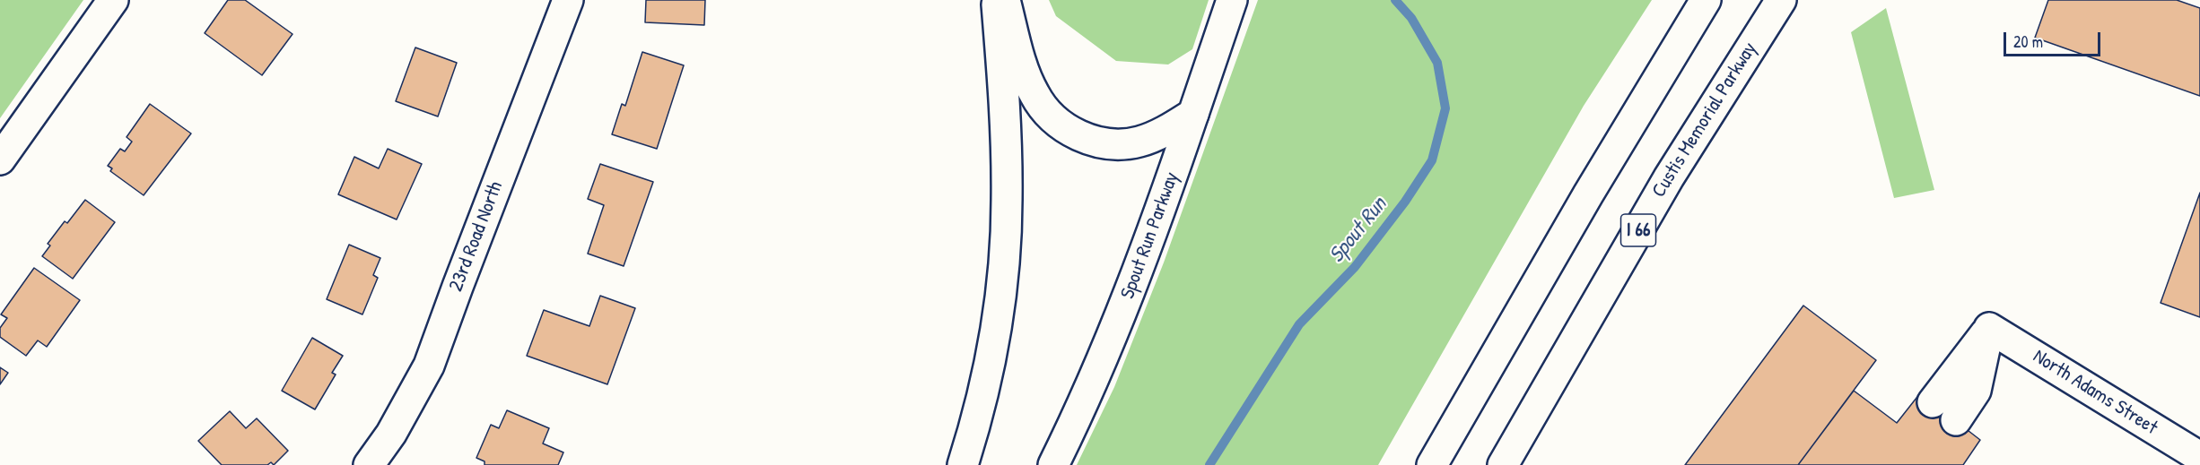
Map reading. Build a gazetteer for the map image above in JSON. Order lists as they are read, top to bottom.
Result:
{
  "streets": {
    "main road": [
      "Custis Memorial Parkway",
      "I 66",
      "Spout Run Parkway",
      "23rd Road North",
      "North Adams Street"
    ]
  },
  "water": ["Spout Run"],
  "scale_bar": "20 m"
}
